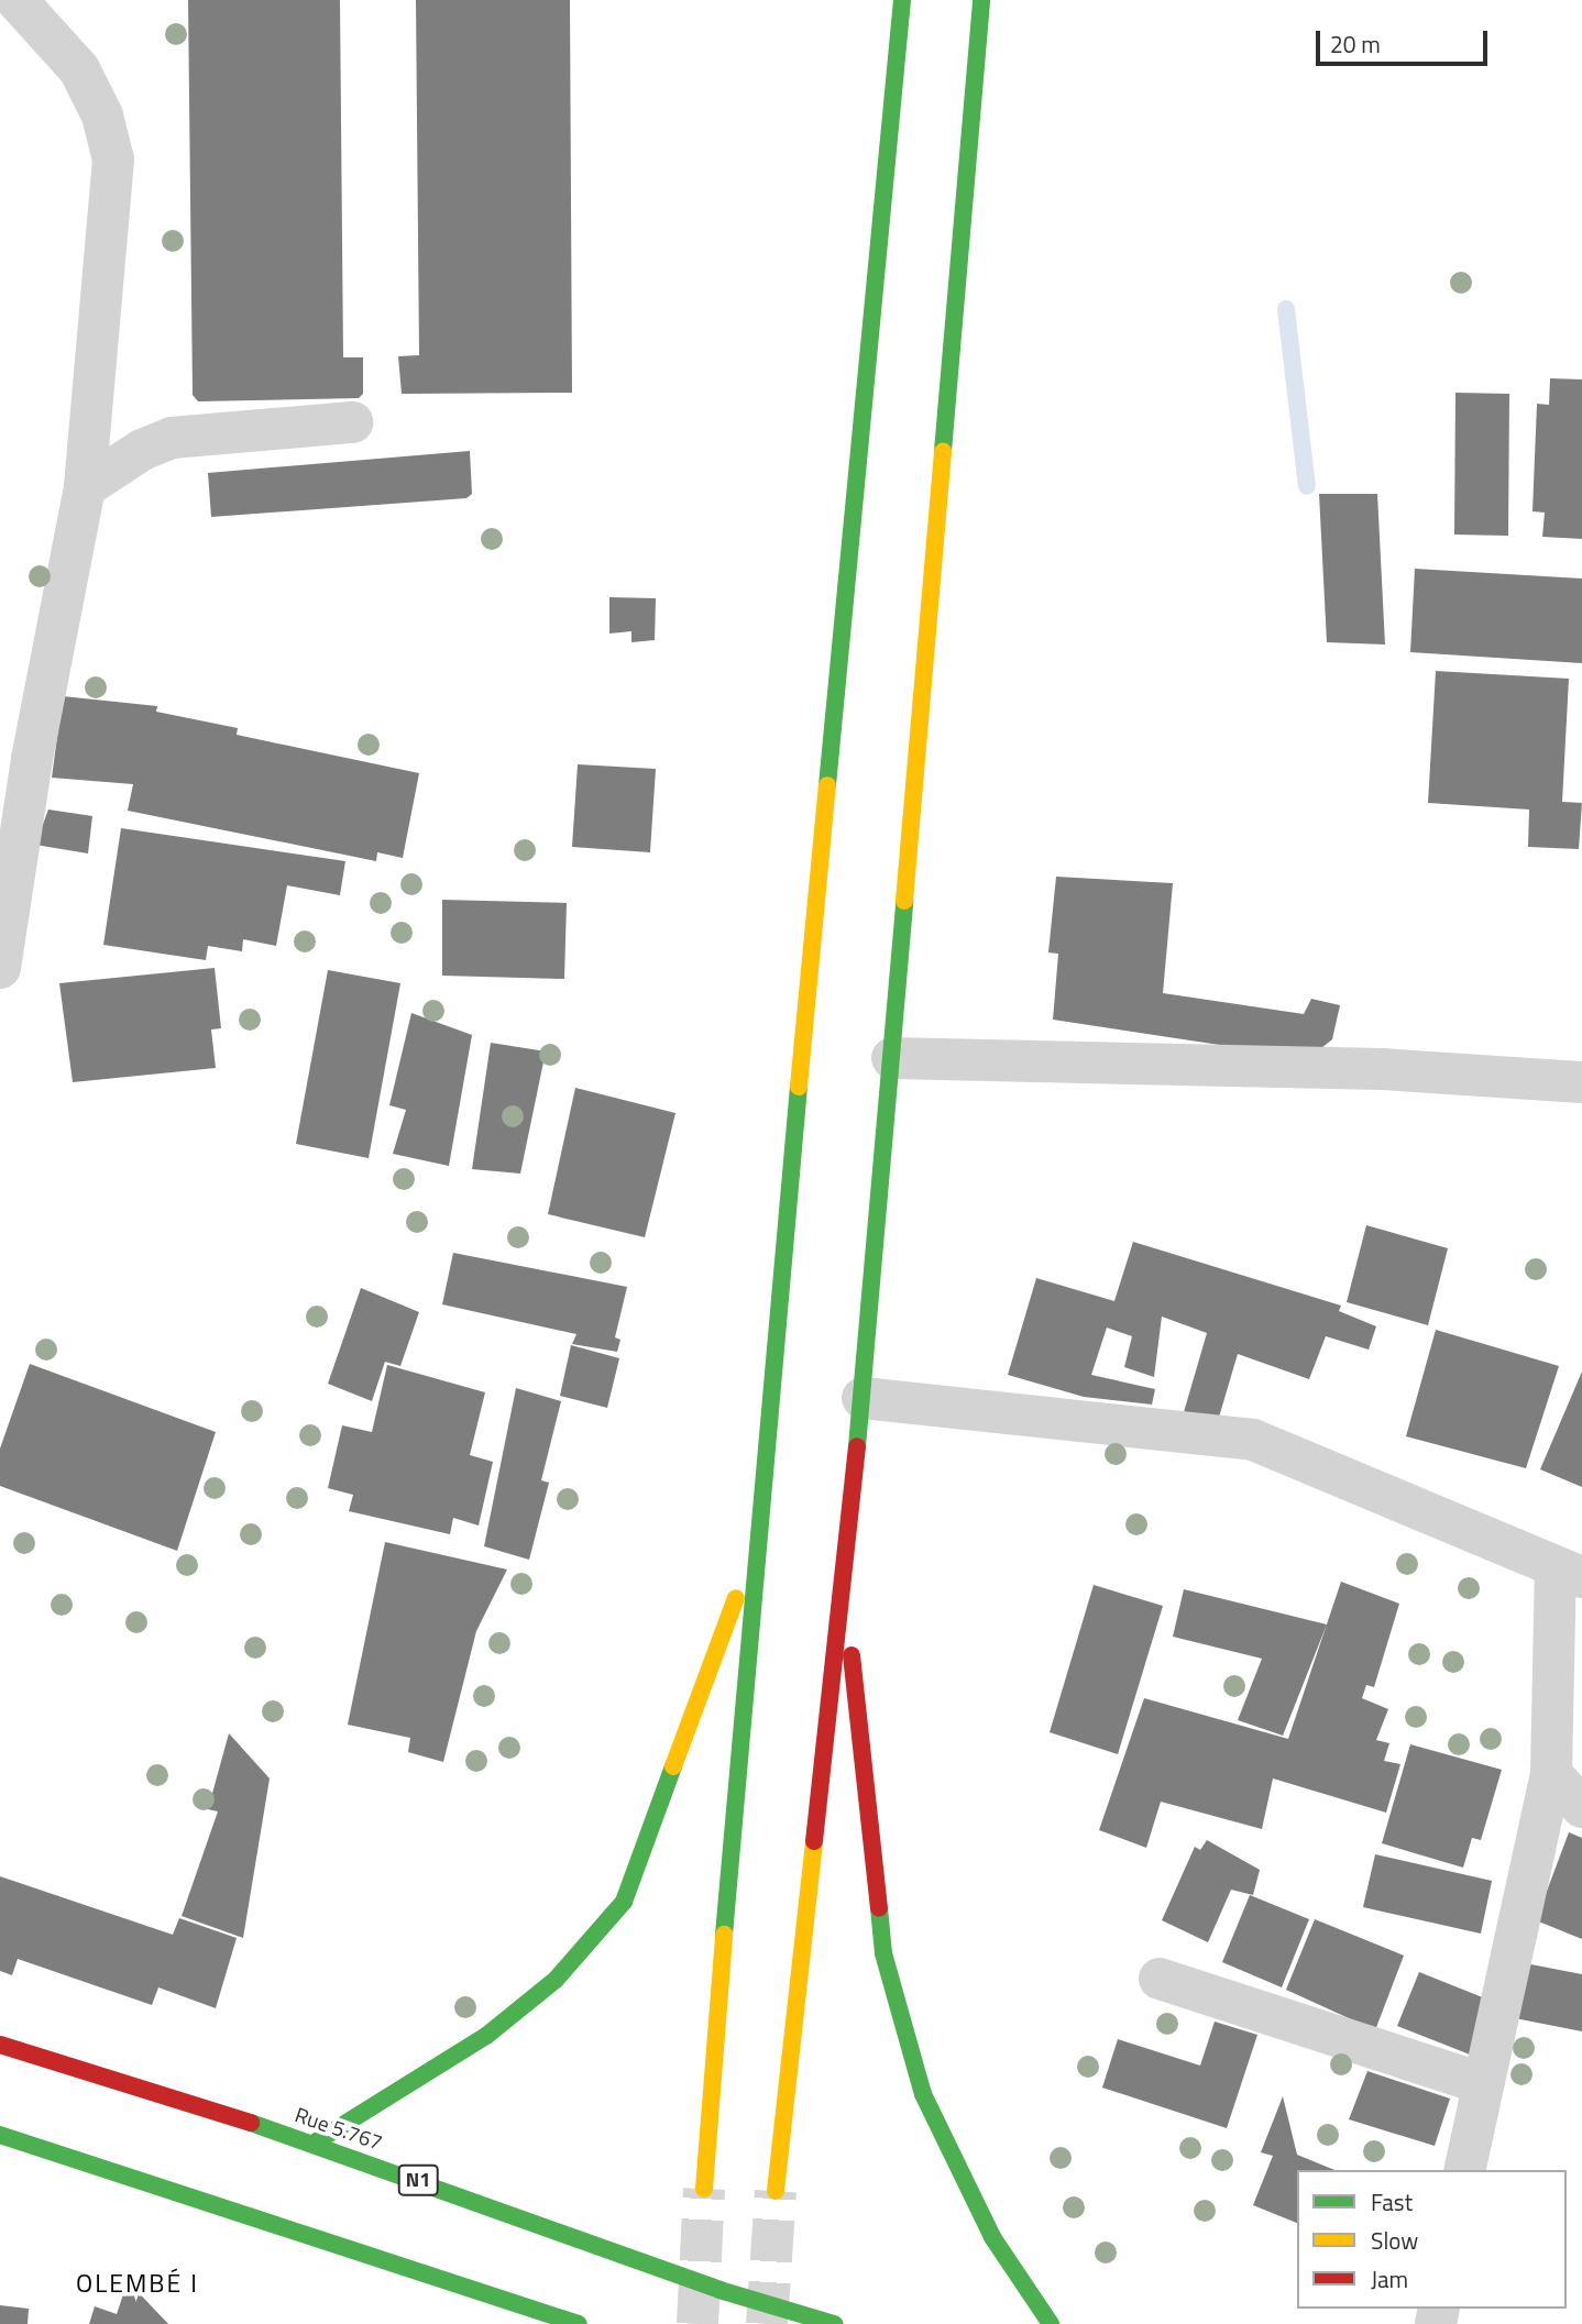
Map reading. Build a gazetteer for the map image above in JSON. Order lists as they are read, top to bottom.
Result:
{
  "streets": {
    "highway": ["Rue 5.767", "N1"]
  },
  "districts": ["OLEMBÉ I"],
  "legend": ["Fast", "Slow", "Jam"],
  "scale_bar": "20 m"
}
